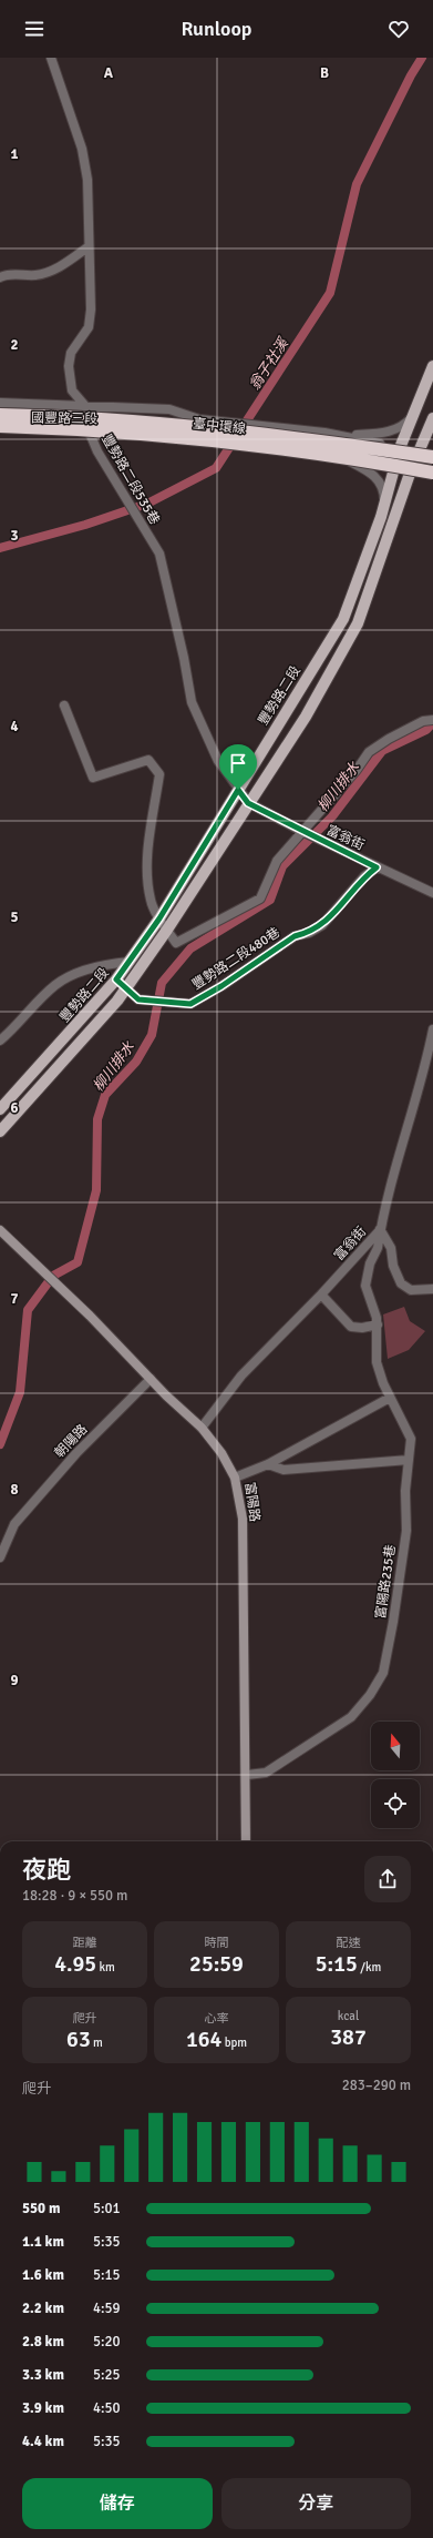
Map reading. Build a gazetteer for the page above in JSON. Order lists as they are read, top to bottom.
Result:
{
  "streets": {
    "highway": ["臺中環線"],
    "main road": ["豐勢路二段"],
    "street": [
      "國豐路三段",
      "豐勢路二段535巷",
      "富翁街",
      "豐勢路二段480巷",
      "朝陽路",
      "富陽路",
      "富陽路235巷"
    ]
  },
  "crossings": [
    ["國豐路三段", "豐勢路二段535巷"],
    ["國豐路三段", "豐勢路二段"],
    ["豐勢路二段535巷", "豐勢路二段"],
    ["豐勢路二段535巷", "富翁街"],
    ["豐勢路二段", "富翁街"],
    ["豐勢路二段", "豐勢路二段480巷"],
    ["富翁街", "豐勢路二段480巷"],
    ["富翁街", "富陽路"],
    ["富翁街", "富陽路235巷"],
    ["朝陽路", "富陽路"],
    ["富陽路", "富陽路235巷"]
  ],
  "water": ["翁子社溪", "柳川排水"],
  "north": "top",
  "page": {
    "header": "Runloop",
    "heading": ["夜跑", "18:28 · 9 × 550 m"],
    "stats": [
      ["距離", "4.95 km"],
      ["時間", "25:59"],
      ["配速", "5:15 /km"],
      ["爬升", "63 m"],
      ["心率", "164 bpm"],
      ["kcal", "387"]
    ],
    "chart": ["爬升", "283–290 m"],
    "list": [
      {
        "name": "550 m",
        "note": "5:01"
      },
      {
        "name": "1.1 km",
        "note": "5:35"
      },
      {
        "name": "1.6 km",
        "note": "5:15"
      },
      {
        "name": "2.2 km",
        "note": "4:59"
      },
      {
        "name": "2.8 km",
        "note": "5:20"
      },
      {
        "name": "3.3 km",
        "note": "5:25"
      },
      {
        "name": "3.9 km",
        "note": "4:50"
      },
      {
        "name": "4.4 km",
        "note": "5:35"
      }
    ],
    "buttons": ["儲存", "分享"]
  },
  "grid": {
    "columns": ["A", "B"],
    "rows": [
      "1",
      "2",
      "3",
      "4",
      "5",
      "6",
      "7",
      "8",
      "9"
    ]
  }
}
